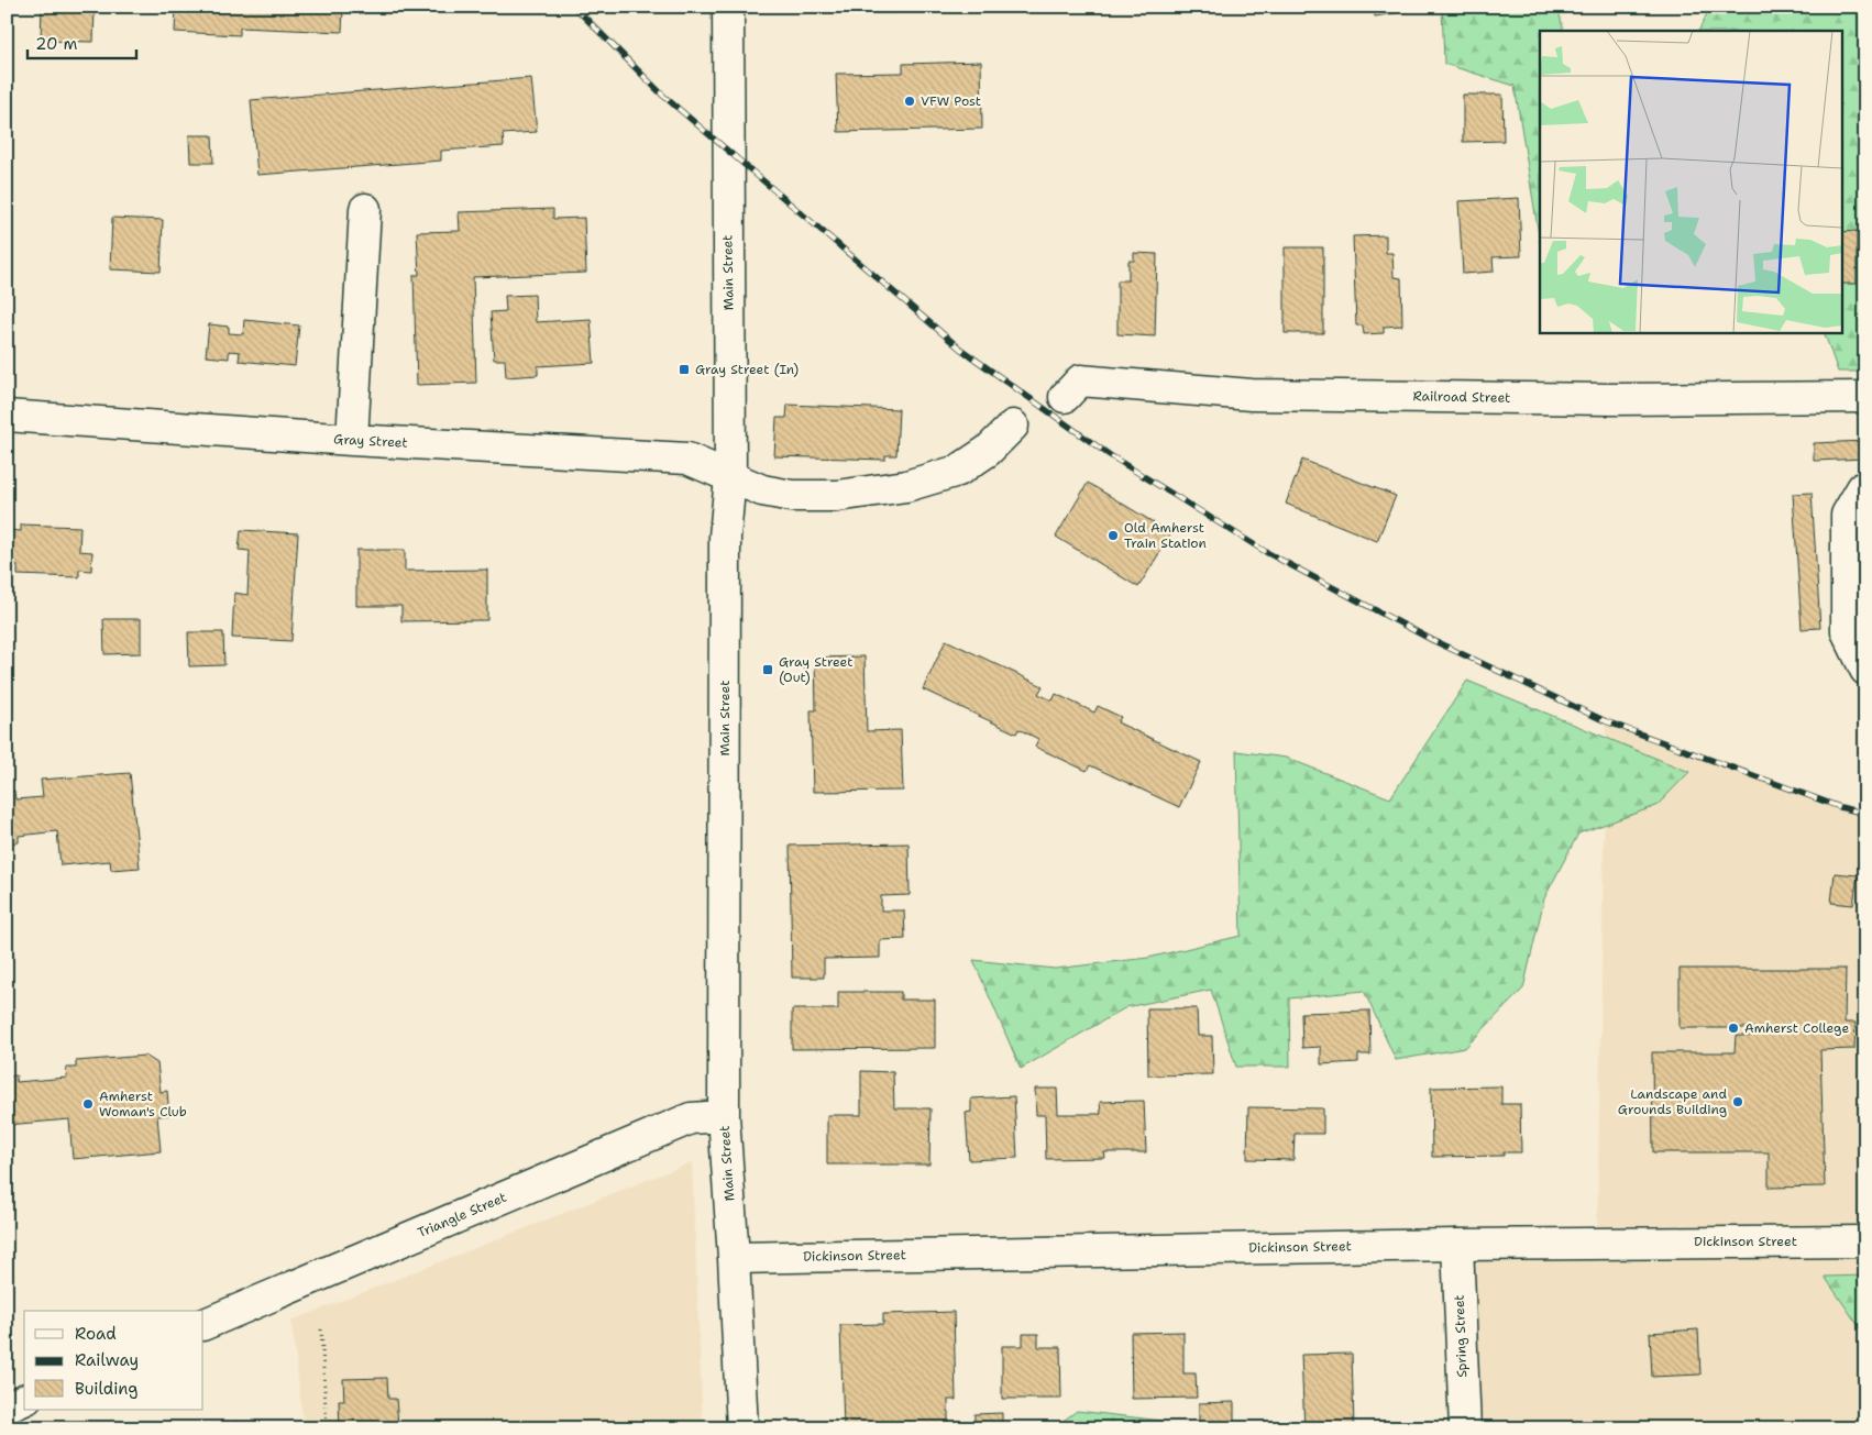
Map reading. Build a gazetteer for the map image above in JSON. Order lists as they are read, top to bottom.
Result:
{
  "streets": {
    "main road": [
      "Main Street",
      "Railroad Street",
      "Gray Street",
      "Triangle Street",
      "Dickinson Street",
      "Spring Street"
    ]
  },
  "crossings": [
    ["Main Street", "Gray Street"],
    ["Main Street", "Triangle Street"],
    ["Main Street", "Dickinson Street"],
    ["Dickinson Street", "Spring Street"]
  ],
  "places": {
    "other": [
      "VFW Post",
      "Old Amherst Train Station",
      "Amherst College",
      "Landscape and Grounds Building",
      "Amherst Woman's Club"
    ],
    "transit": ["Gray Street (In)", "Gray Street (Out)"]
  },
  "legend": ["Road", "Railway", "Building"],
  "scale_bar": "20 m"
}
